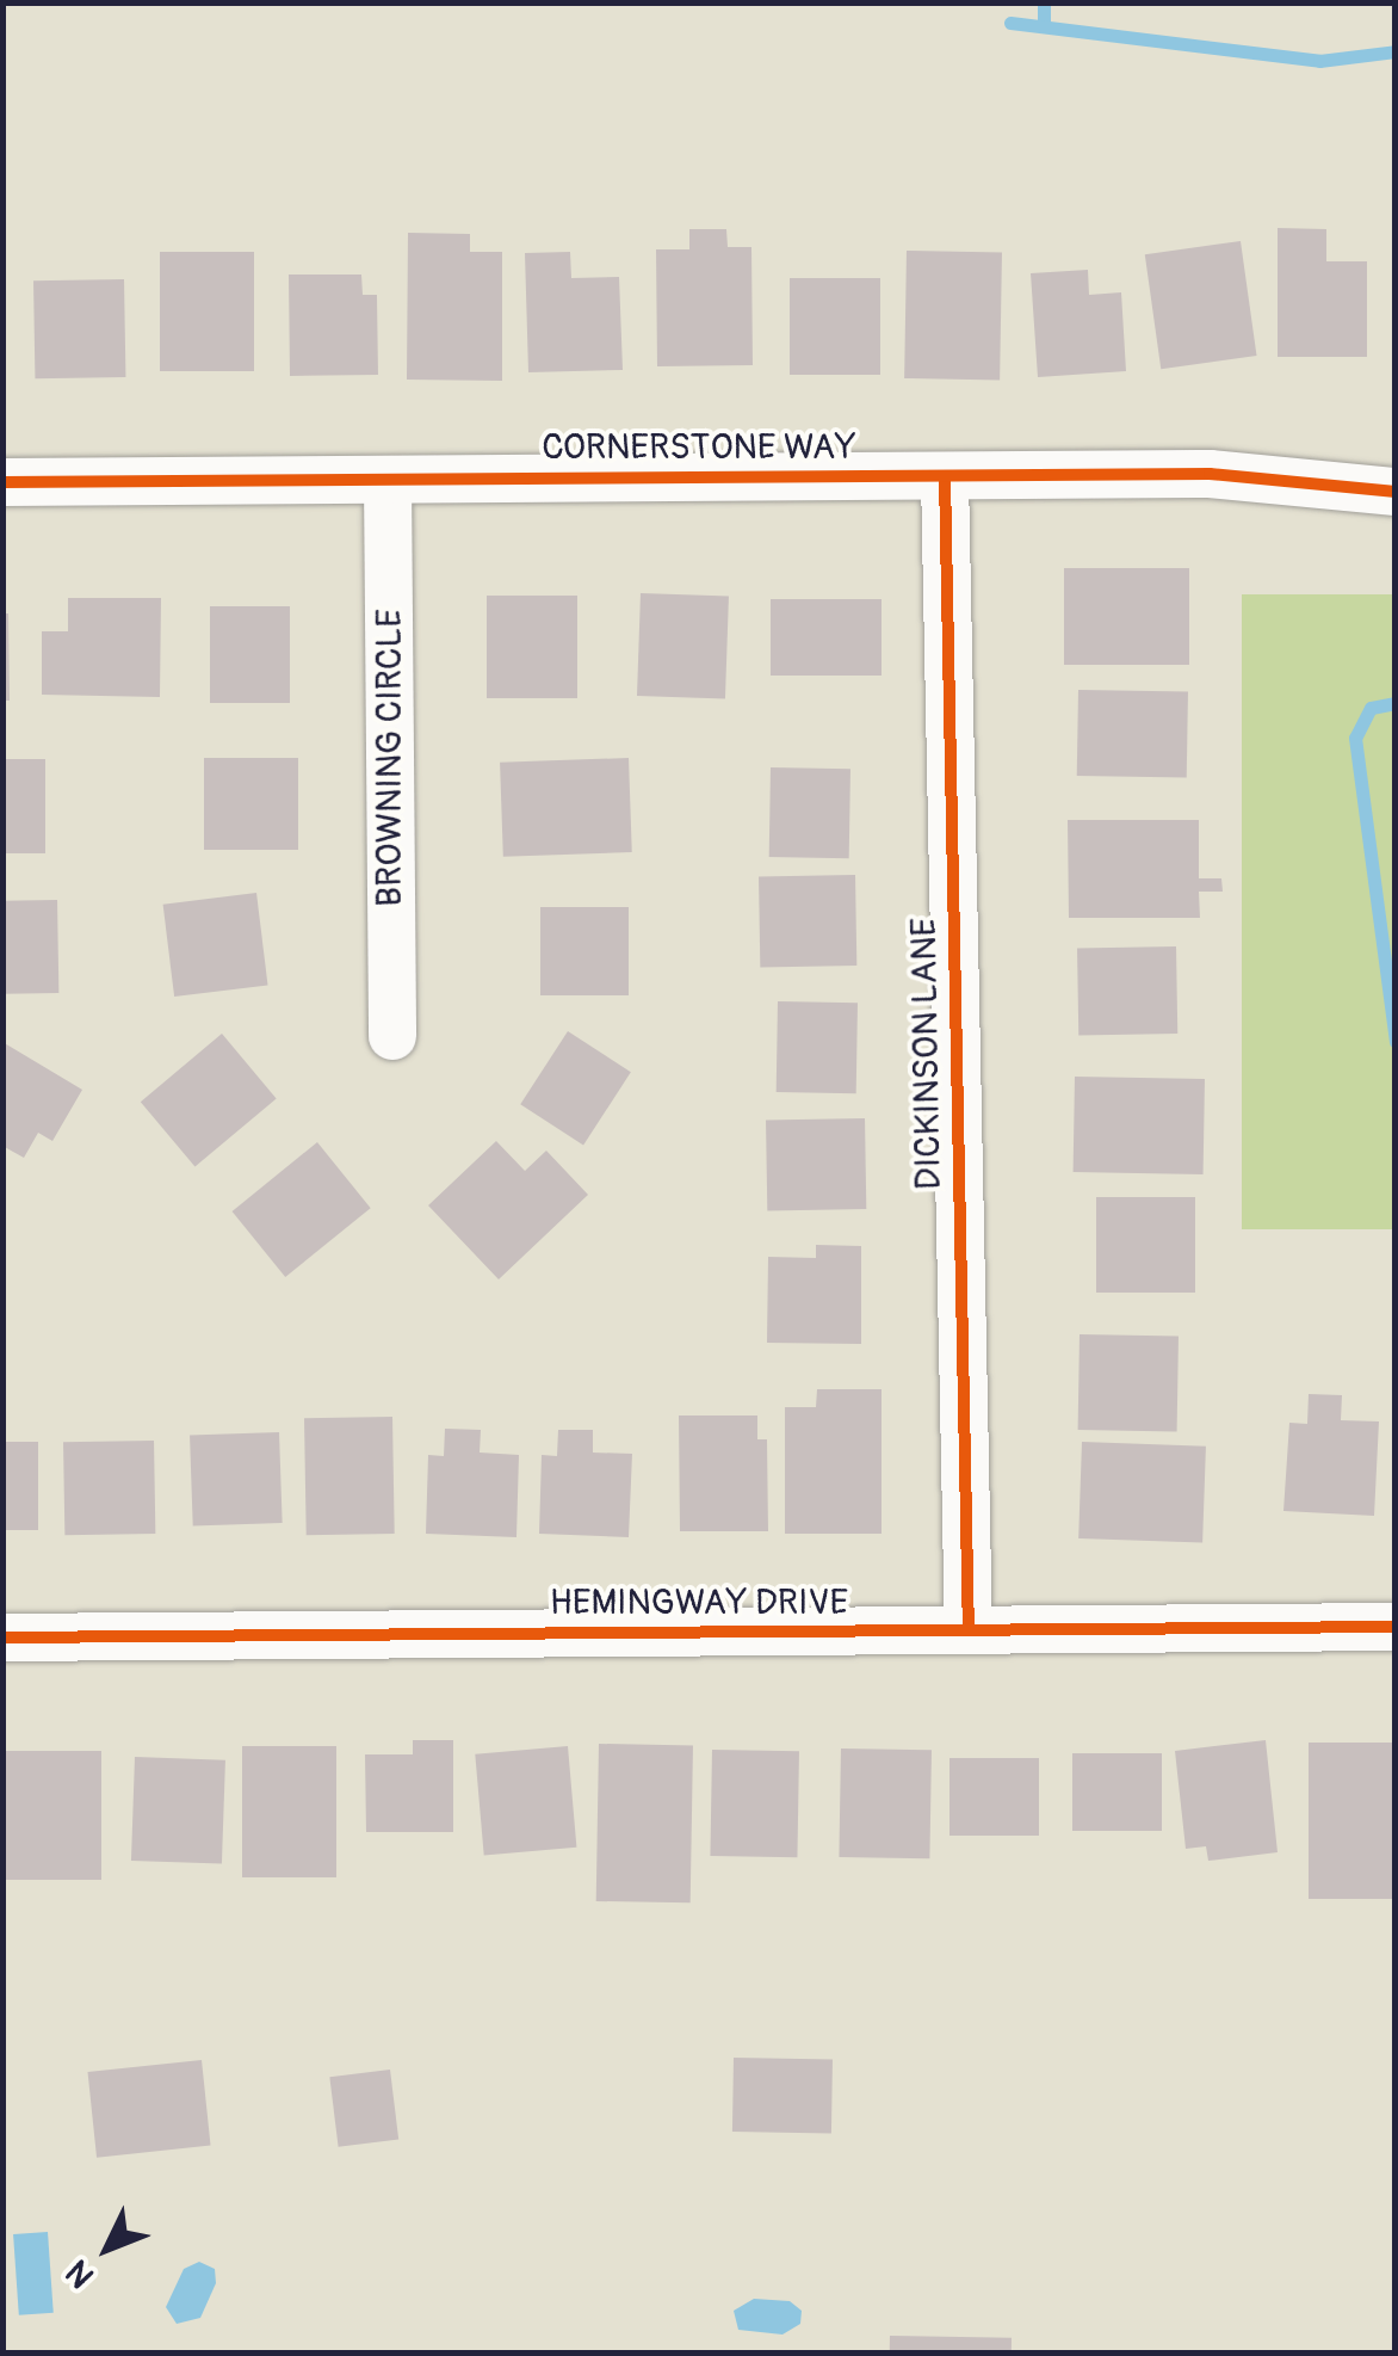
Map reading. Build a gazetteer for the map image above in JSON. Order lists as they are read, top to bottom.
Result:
{
  "streets": {
    "street": [
      "CORNERSTONE WAY",
      "BROWNING CIRCLE",
      "DICKINSON LANE",
      "HEMINGWAY DRIVE"
    ]
  },
  "crossings": [
    ["CORNERSTONE WAY", "BROWNING CIRCLE"],
    ["CORNERSTONE WAY", "DICKINSON LANE"],
    ["DICKINSON LANE", "HEMINGWAY DRIVE"]
  ],
  "north": "bottom left"
}
